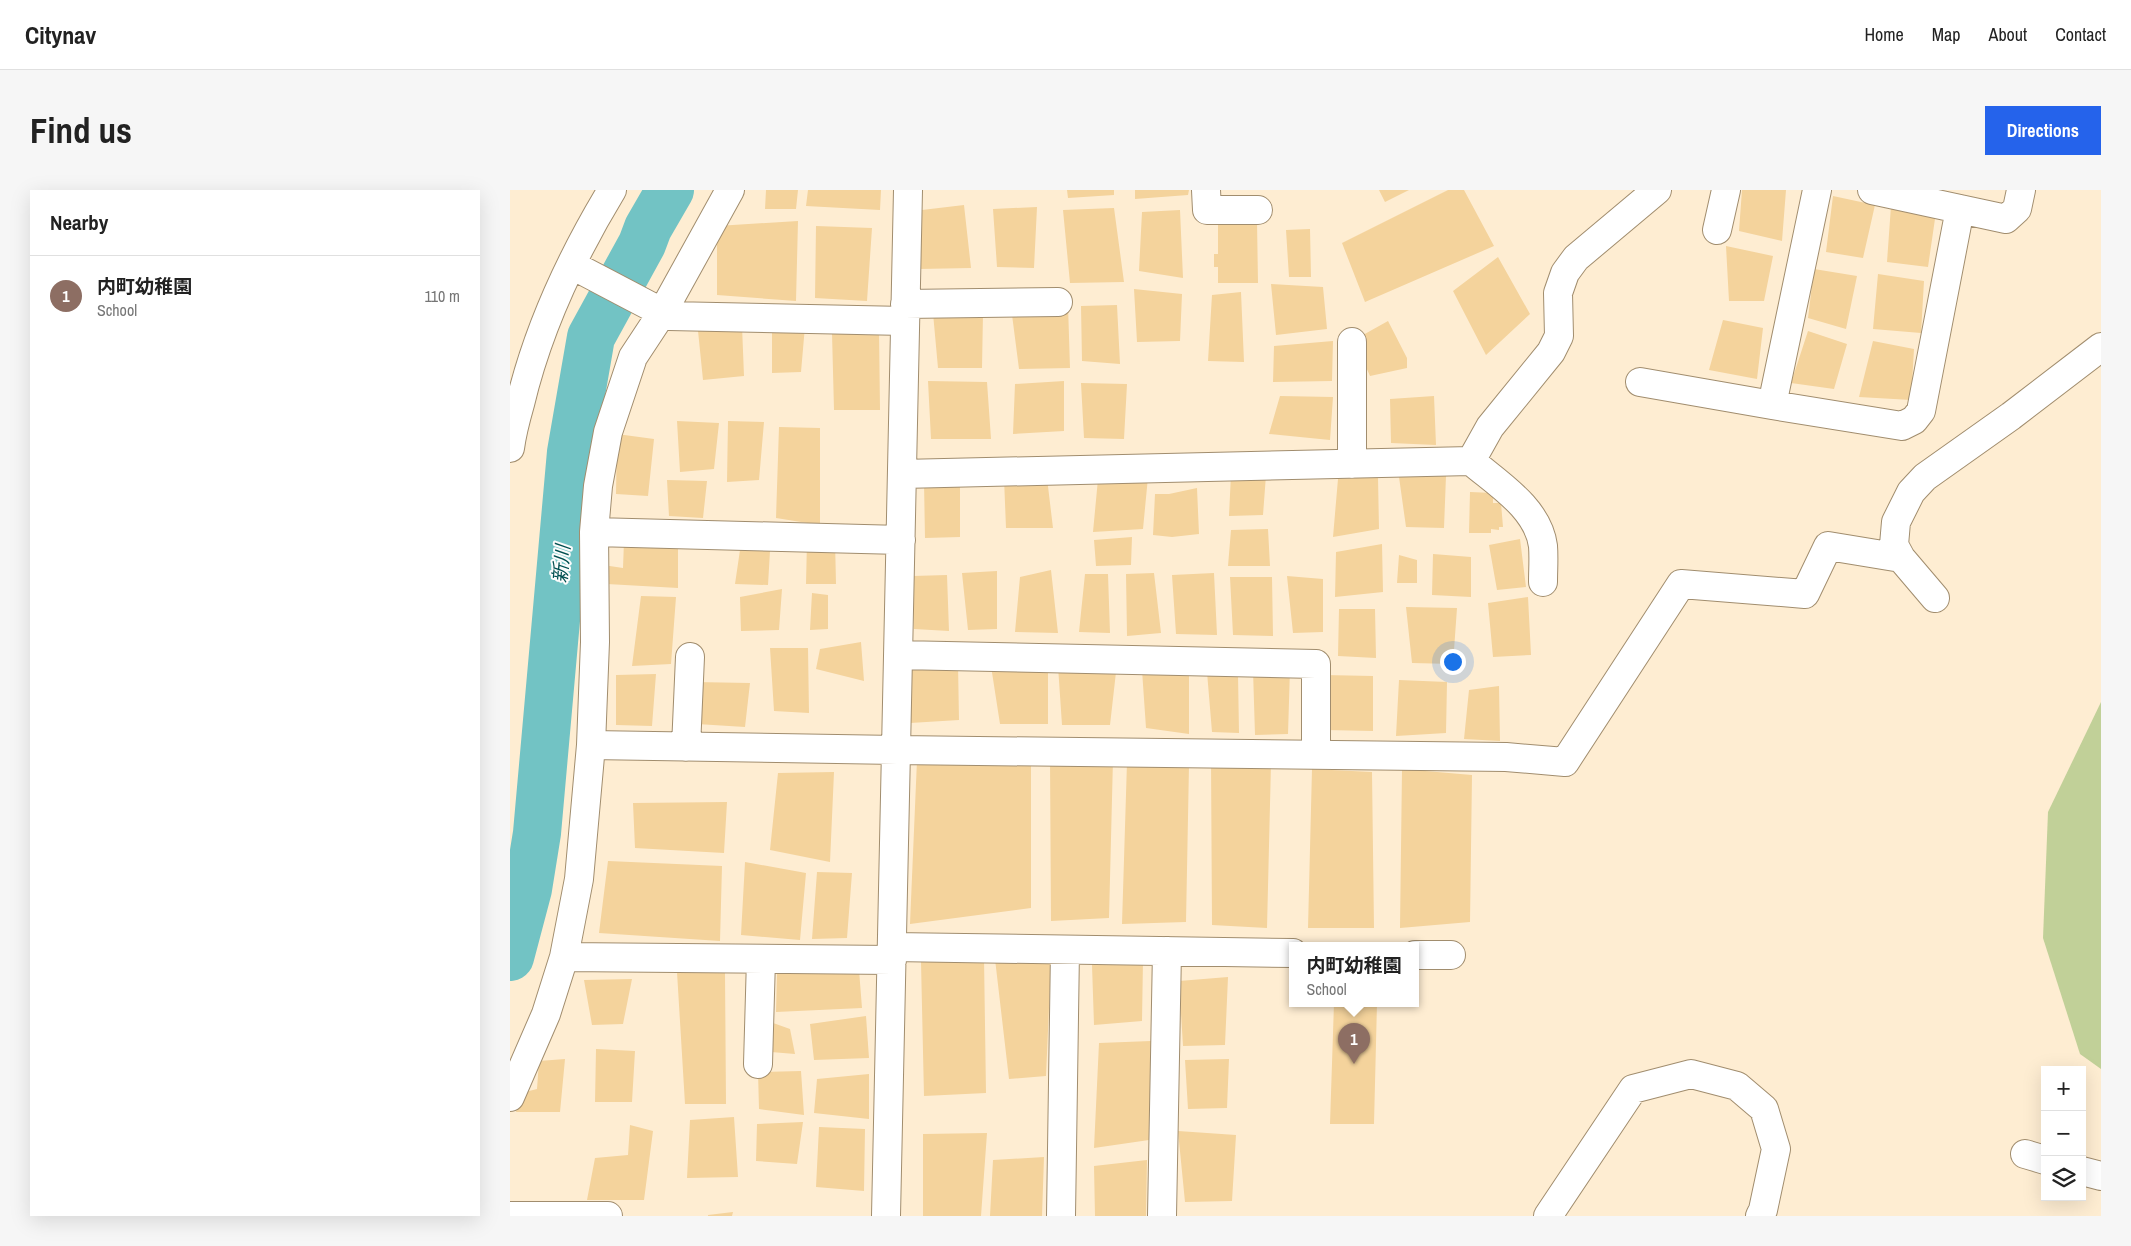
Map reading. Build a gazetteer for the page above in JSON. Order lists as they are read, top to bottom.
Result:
{
  "water": ["新川"],
  "page": {
    "header": "Citynav",
    "nav": [
      "Home",
      "Map",
      "About",
      "Contact"
    ],
    "buttons": "Directions",
    "title": "Find us",
    "heading": "Nearby",
    "list": [
      {
        "mark": "1",
        "name": "内町幼稚園",
        "note": "School",
        "value": "110 m"
      }
    ],
    "popup": ["内町幼稚園", "School"],
    "pins": "1",
    "map_buttons": ["+", "−"]
  }
}
